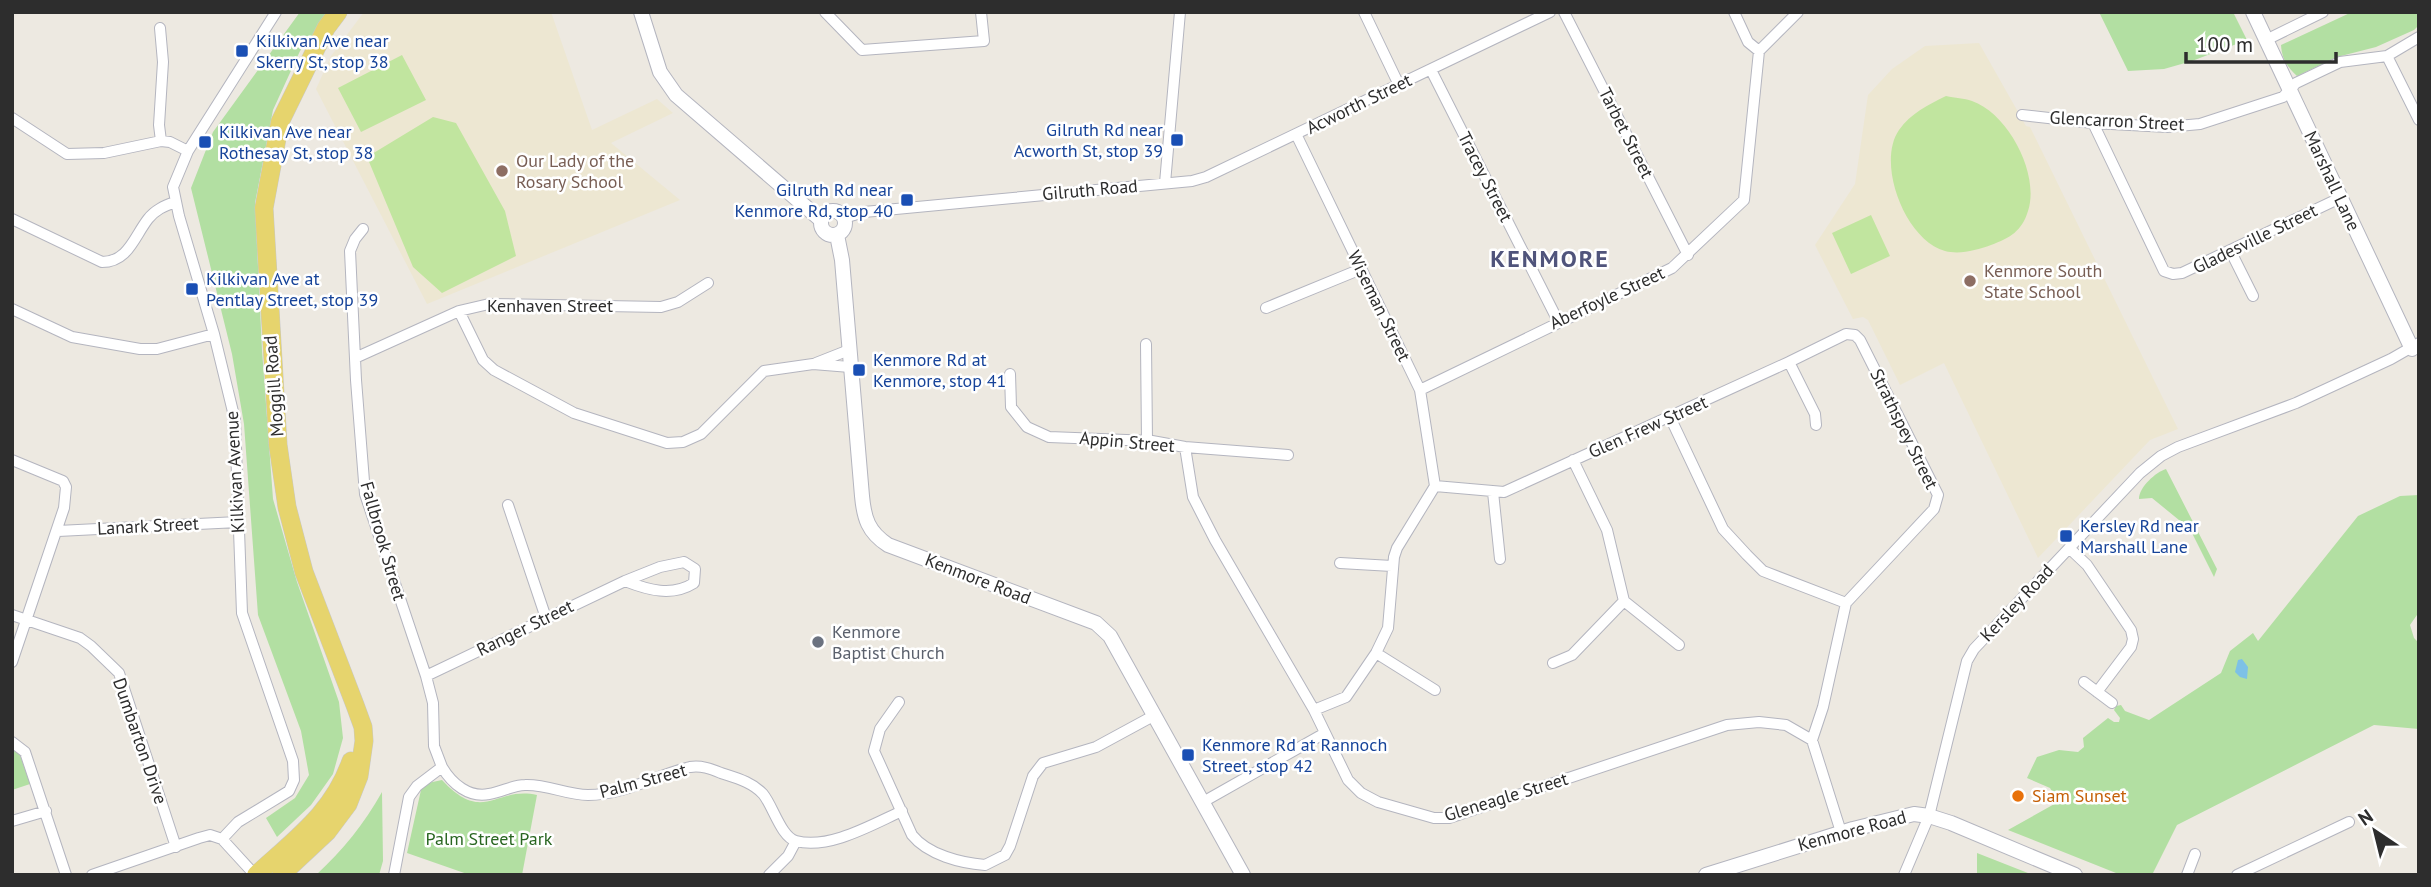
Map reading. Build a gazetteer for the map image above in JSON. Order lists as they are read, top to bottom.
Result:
{
  "streets": {
    "main road": ["Moggill Road"],
    "street": [
      "Acworth Street",
      "Glencarron Street",
      "Tarbet Street",
      "Tracey Street",
      "Marshall Lane",
      "Gilruth Road",
      "Gladesville Street",
      "Aberfoyle Street",
      "Kenhaven Street",
      "Wiseman Street",
      "Glen Frew Street",
      "Strathspey Street",
      "Appin Street",
      "Kilkivan Avenue",
      "Lanark Street",
      "Fallbrook Street",
      "Kenmore Road",
      "Kersley Road",
      "Ranger Street",
      "Dumbarton Drive",
      "Palm Street",
      "Gleneagle Street"
    ]
  },
  "crossings": [
    ["Acworth Street", "Tracey Street"],
    ["Acworth Street", "Gilruth Road"],
    ["Acworth Street", "Wiseman Street"],
    ["Glencarron Street", "Marshall Lane"],
    ["Glencarron Street", "Gladesville Street"],
    ["Tarbet Street", "Aberfoyle Street"],
    ["Tracey Street", "Aberfoyle Street"],
    ["Marshall Lane", "Gladesville Street"],
    ["Marshall Lane", "Kersley Road"],
    ["Gilruth Road", "Kenmore Road"],
    ["Aberfoyle Street", "Wiseman Street"],
    ["Kenhaven Street", "Fallbrook Street"],
    ["Wiseman Street", "Glen Frew Street"],
    ["Glen Frew Street", "Strathspey Street"],
    ["Appin Street", "Gleneagle Street"],
    ["Kilkivan Avenue", "Lanark Street"],
    ["Fallbrook Street", "Ranger Street"],
    ["Fallbrook Street", "Palm Street"],
    ["Kenmore Road", "Kersley Road"]
  ],
  "districts": ["KENMORE"],
  "parks": ["Palm Street Park"],
  "places": {
    "transit": [
      "Kilkivan Ave near Skerry St, stop 38",
      "Gilruth Rd near Acworth St, stop 39",
      "Kilkivan Ave near Rothesay St, stop 38",
      "Gilruth Rd near Kenmore Rd, stop 40",
      "Kilkivan Ave at Pentlay Street, stop 39",
      "Kenmore Rd at Kenmore, stop 41",
      "Kersley Rd near Marshall Lane",
      "Kenmore Rd at Rannoch Street, stop 42"
    ],
    "other": [
      "Our Lady of the Rosary School",
      "Kenmore South State School",
      "Kenmore Baptist Church",
      "Siam Sunset"
    ]
  },
  "scale_bar": "100 m",
  "north": "top left"
}
